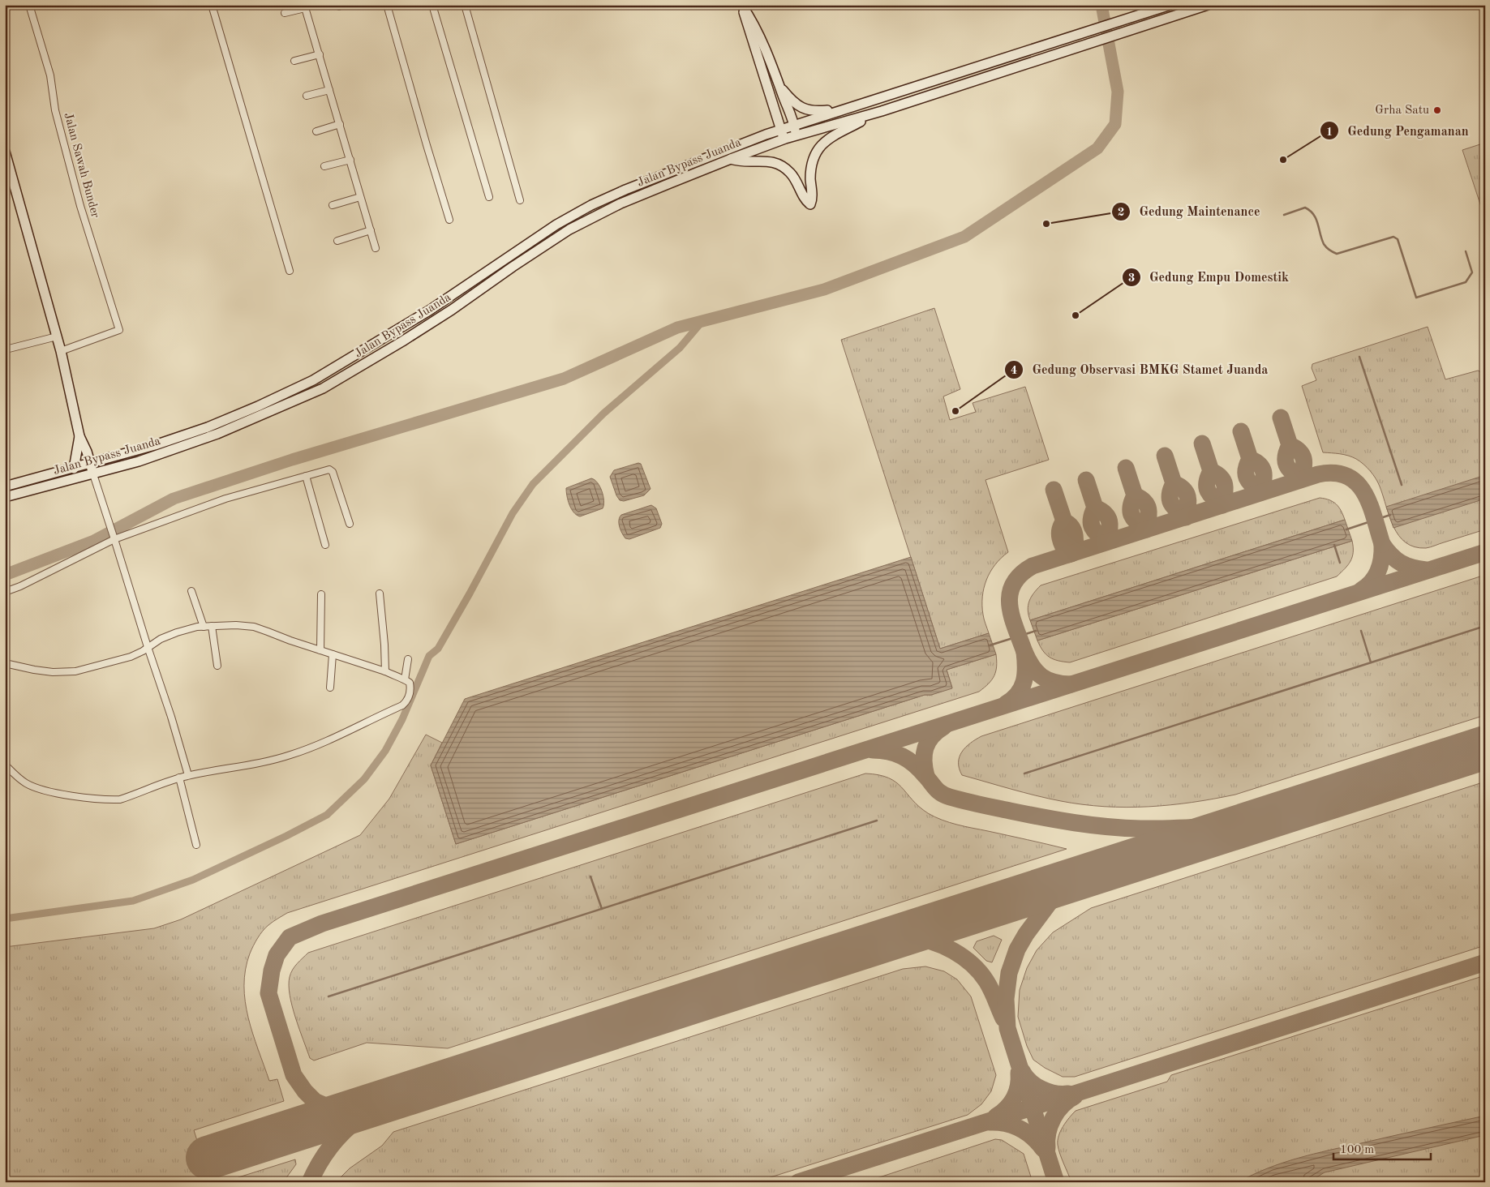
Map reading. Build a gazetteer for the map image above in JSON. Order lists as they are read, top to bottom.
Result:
{
  "streets": {
    "main road": ["Jalan Bypass Juanda"],
    "street": ["Jalan Sawah Bunder"]
  },
  "places": [
    "Grha Satu",
    "Gedung Pengamanan",
    "Gedung Maintenance",
    "Gedung Empu Domestik",
    "Gedung Observasi BMKG Stamet Juanda"
  ],
  "scale_bar": "100 m"
}
